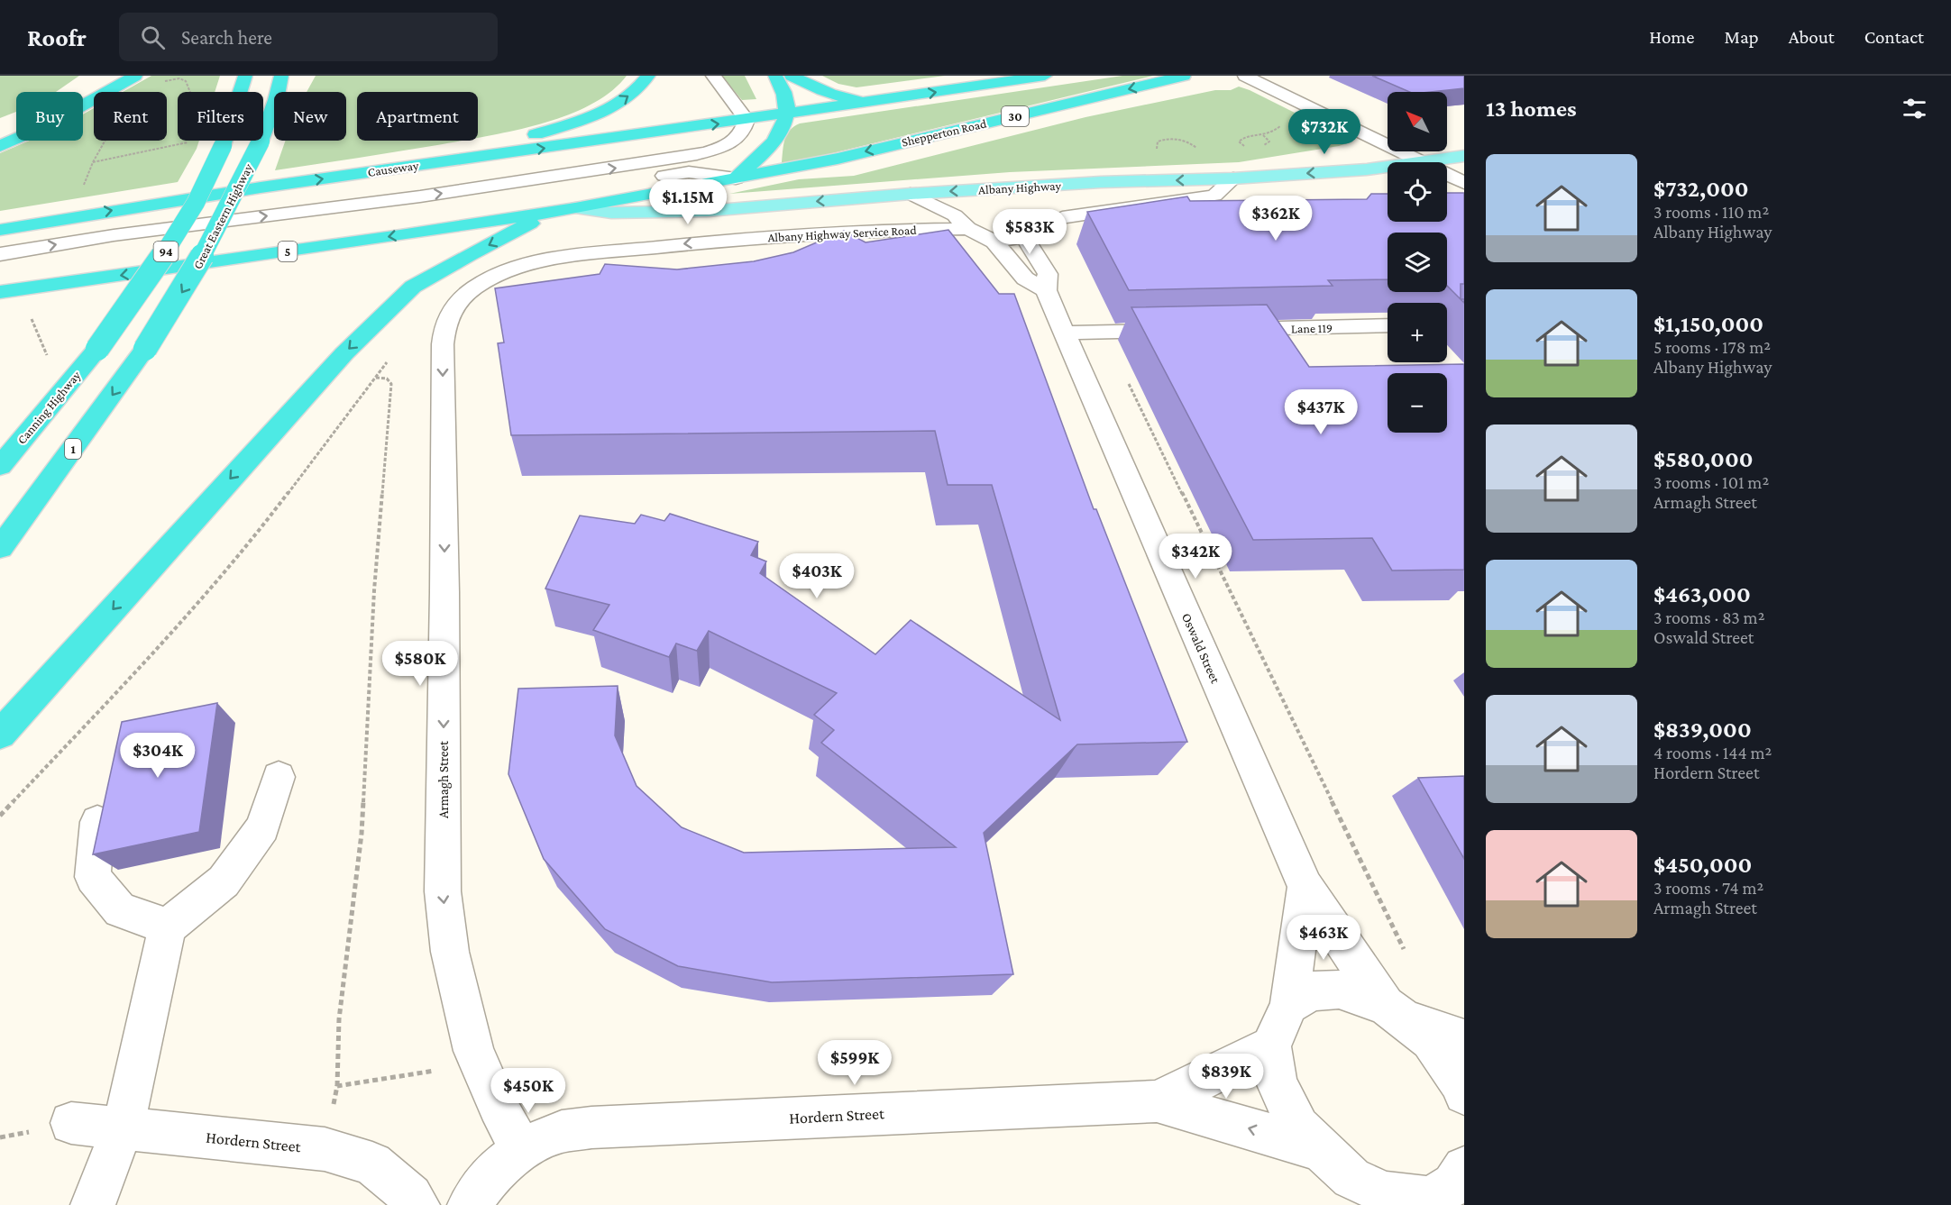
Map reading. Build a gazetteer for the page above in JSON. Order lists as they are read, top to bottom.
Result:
{
  "streets": {
    "highway": [
      "30",
      "Shepperton Road",
      "Causeway",
      "Great Eastern Highway",
      "94",
      "5",
      "Canning Highway",
      "1"
    ],
    "main road": ["Albany Highway"],
    "street": [
      "Albany Highway Service Road",
      "Lane 119",
      "Oswald Street",
      "Armagh Street",
      "Hordern Street"
    ]
  },
  "crossings": [
    ["Shepperton Road", "5"],
    ["Albany Highway", "Albany Highway Service Road"],
    ["Albany Highway", "5"],
    ["Albany Highway Service Road", "Armagh Street"],
    ["Armagh Street", "Hordern Street"]
  ],
  "one_way": ["Albany Highway", "Armagh Street"],
  "north": "top left",
  "page": {
    "header": "Roofr",
    "search": "Search here",
    "nav": [
      "Home",
      "Map",
      "About",
      "Contact"
    ],
    "heading": "13 homes",
    "map_buttons": ["+", "−"],
    "chip": [
      "Buy",
      "Rent",
      "Filters",
      "New",
      "Apartment"
    ],
    "price": [
      "$732K",
      "$1.15M",
      "$362K",
      "$583K",
      "$437K",
      "$342K",
      "$403K",
      "$580K",
      "$304K",
      "$463K",
      "$599K",
      "$839K",
      "$450K"
    ],
    "list": [
      {
        "name": "$732,000",
        "note": "3 rooms · 110 m² · Albany Highway"
      },
      {
        "name": "$1,150,000",
        "note": "5 rooms · 178 m² · Albany Highway"
      },
      {
        "name": "$580,000",
        "note": "3 rooms · 101 m² · Armagh Street"
      },
      {
        "name": "$463,000",
        "note": "3 rooms · 83 m² · Oswald Street"
      },
      {
        "name": "$839,000",
        "note": "4 rooms · 144 m² · Hordern Street"
      },
      {
        "name": "$450,000",
        "note": "3 rooms · 74 m² · Armagh Street"
      }
    ]
  }
}
